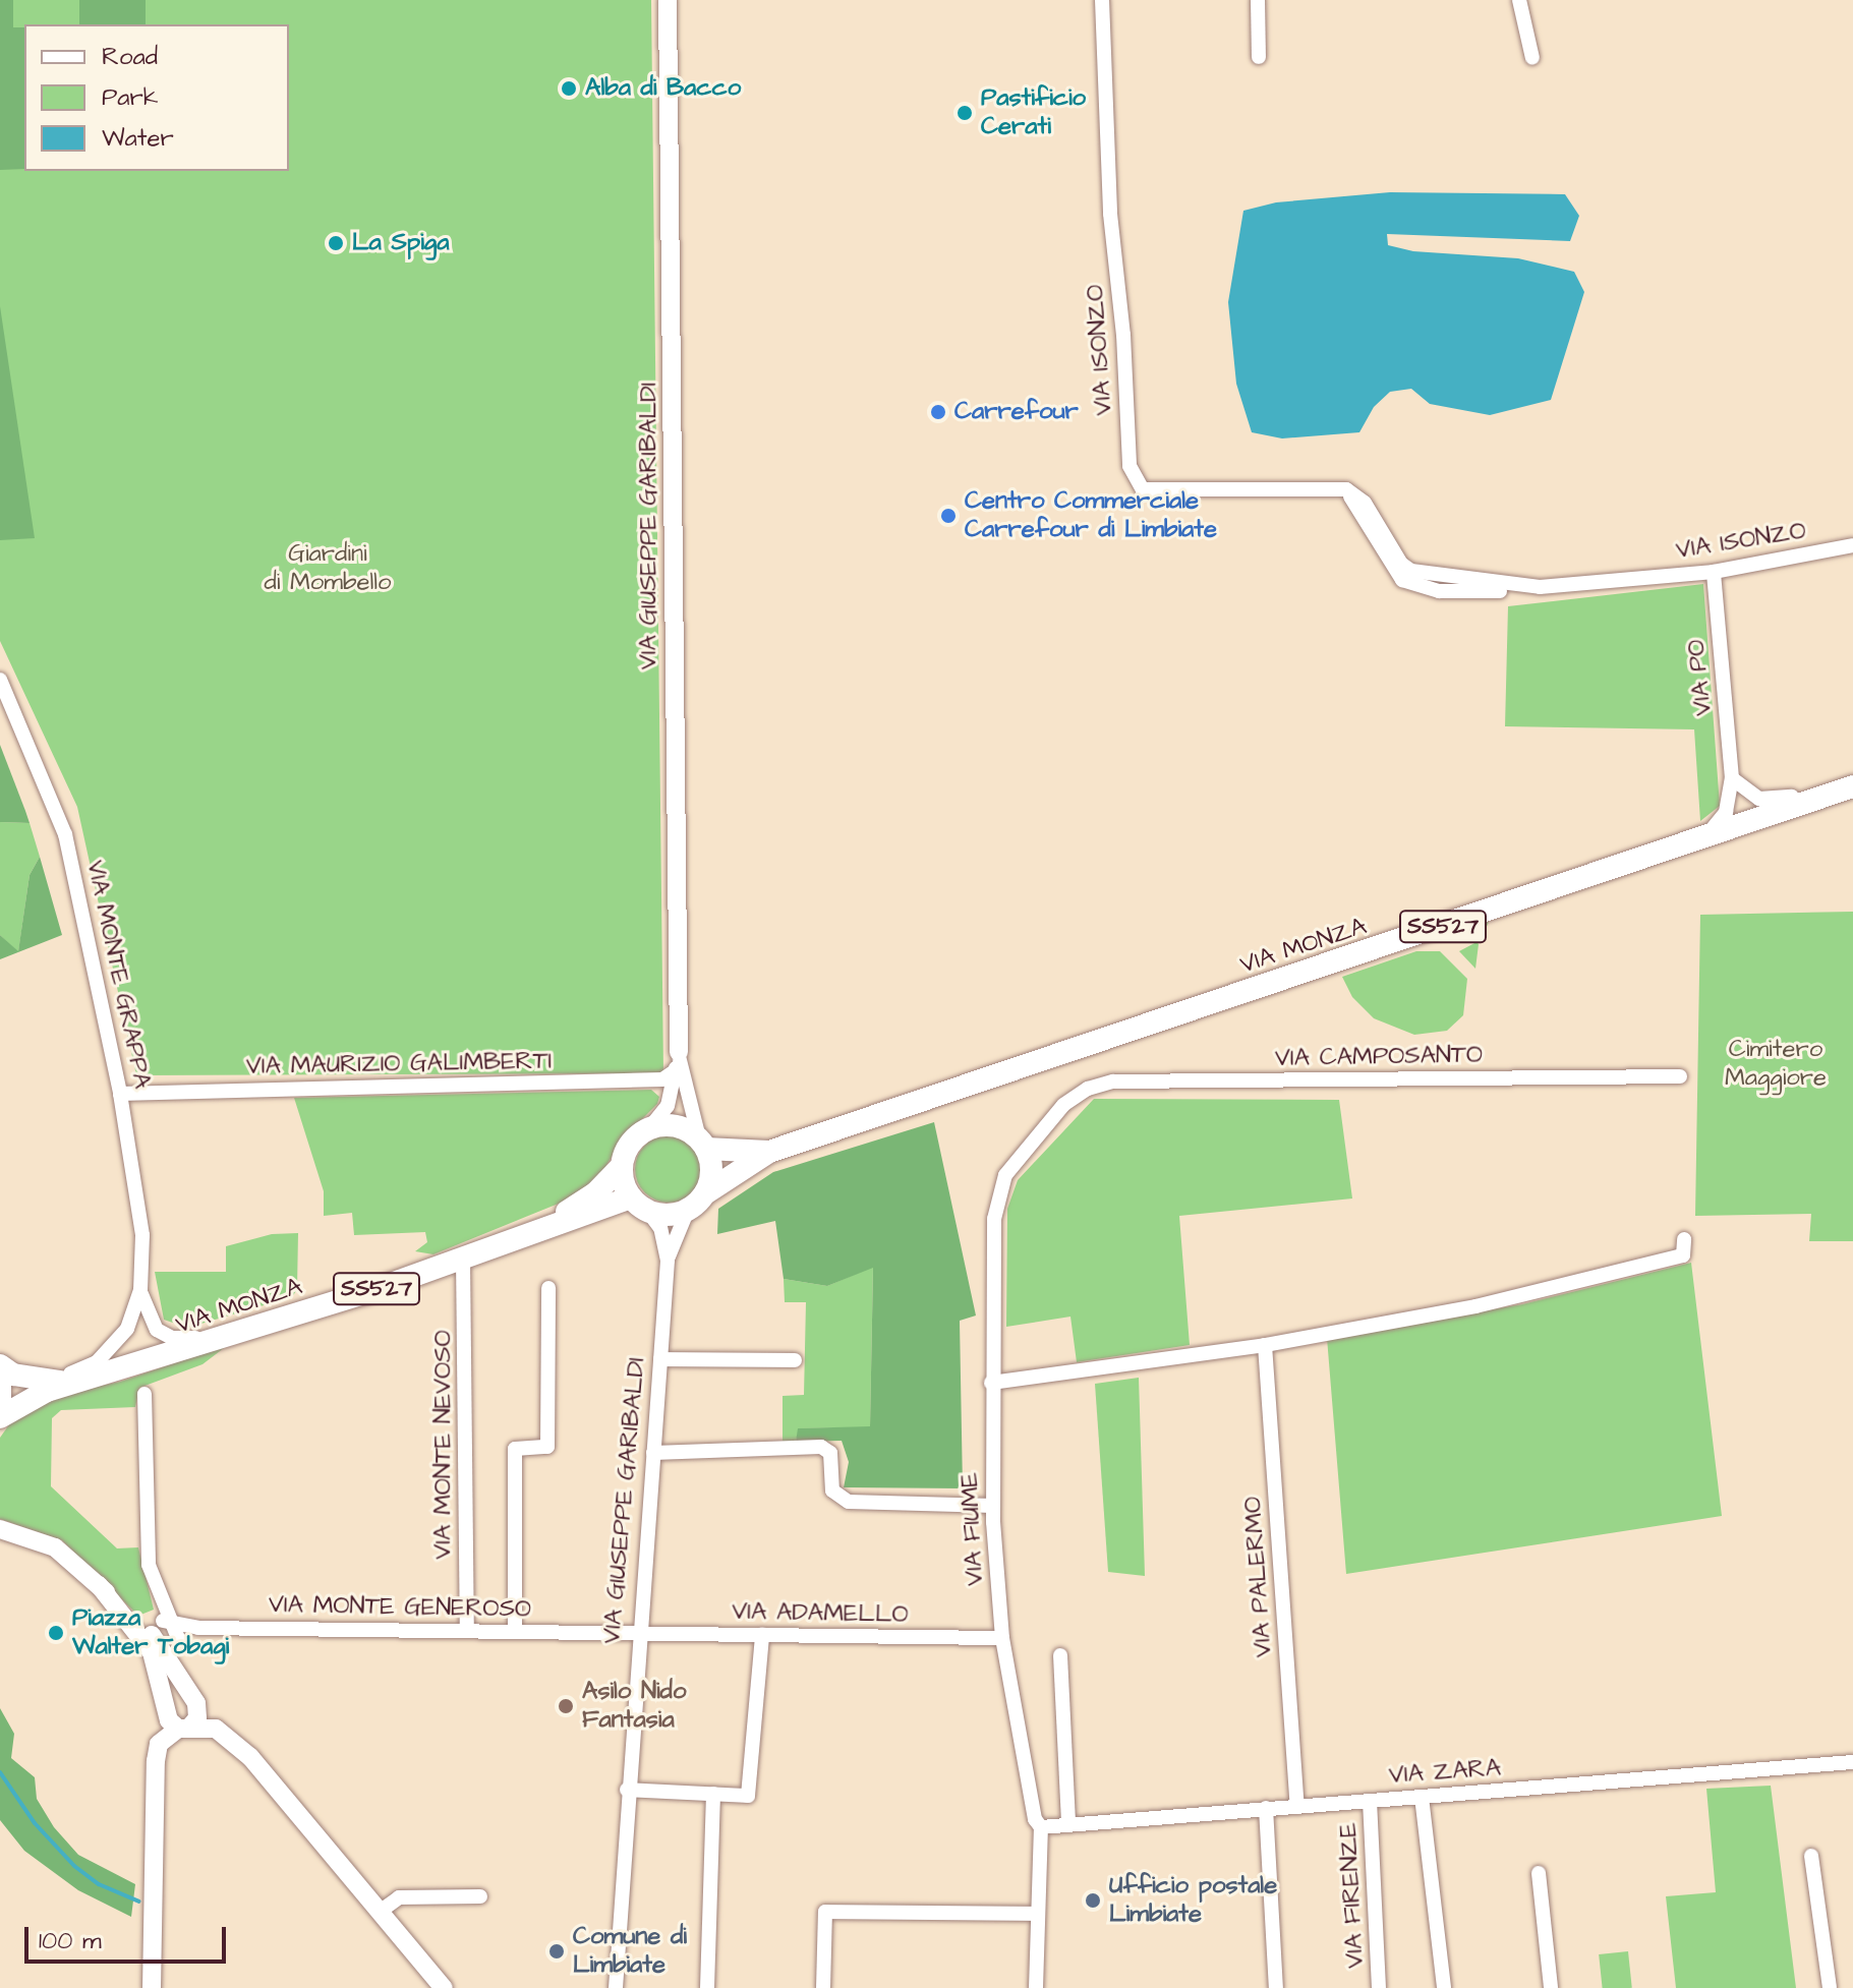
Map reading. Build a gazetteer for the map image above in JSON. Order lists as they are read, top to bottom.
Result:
{
  "streets": {
    "main road": ["SS527", "VIA MONZA"],
    "street": [
      "VIA ISONZO",
      "VIA GIUSEPPE GARIBALDI",
      "VIA PO",
      "VIA MONTE GRAPPA",
      "VIA CAMPOSANTO",
      "VIA MAURIZIO GALIMBERTI",
      "VIA MONTE NEVOSO",
      "VIA FIUME",
      "VIA PALERMO",
      "VIA MONTE GENEROSO",
      "VIA ADAMELLO",
      "VIA ZARA",
      "VIA FIRENZE"
    ]
  },
  "crossings": [
    ["VIA ISONZO", "VIA PO"],
    ["VIA GIUSEPPE GARIBALDI", "VIA MONZA"],
    ["VIA GIUSEPPE GARIBALDI", "VIA MAURIZIO GALIMBERTI"],
    ["VIA GIUSEPPE GARIBALDI", "VIA MONTE GENEROSO"],
    ["VIA GIUSEPPE GARIBALDI", "VIA ADAMELLO"],
    ["VIA PO", "VIA MONZA"],
    ["SS527", "VIA MONZA"],
    ["VIA MONZA", "VIA MONTE GRAPPA"],
    ["VIA MONZA", "VIA MONTE NEVOSO"],
    ["VIA MONTE GRAPPA", "VIA MAURIZIO GALIMBERTI"],
    ["VIA CAMPOSANTO", "VIA FIUME"],
    ["VIA MONTE NEVOSO", "VIA MONTE GENEROSO"],
    ["VIA FIUME", "VIA ADAMELLO"],
    ["VIA FIUME", "VIA ZARA"],
    ["VIA PALERMO", "VIA ZARA"],
    ["VIA MONTE GENEROSO", "VIA ADAMELLO"],
    ["VIA ZARA", "VIA FIRENZE"]
  ],
  "parks": ["Giardini di Mombello", "Cimitero Maggiore"],
  "places": [
    "Alba di Bacco",
    "Pastificio Cerati",
    "La Spiga",
    "Carrefour",
    "Centro Commerciale Carrefour di Limbiate",
    "Piazza Walter Tobagi",
    "Asilo Nido Fantasia",
    "Ufficio postale Limbiate",
    "Comune di Limbiate"
  ],
  "legend": ["Road", "Park", "Water"],
  "scale_bar": "100 m"
}
